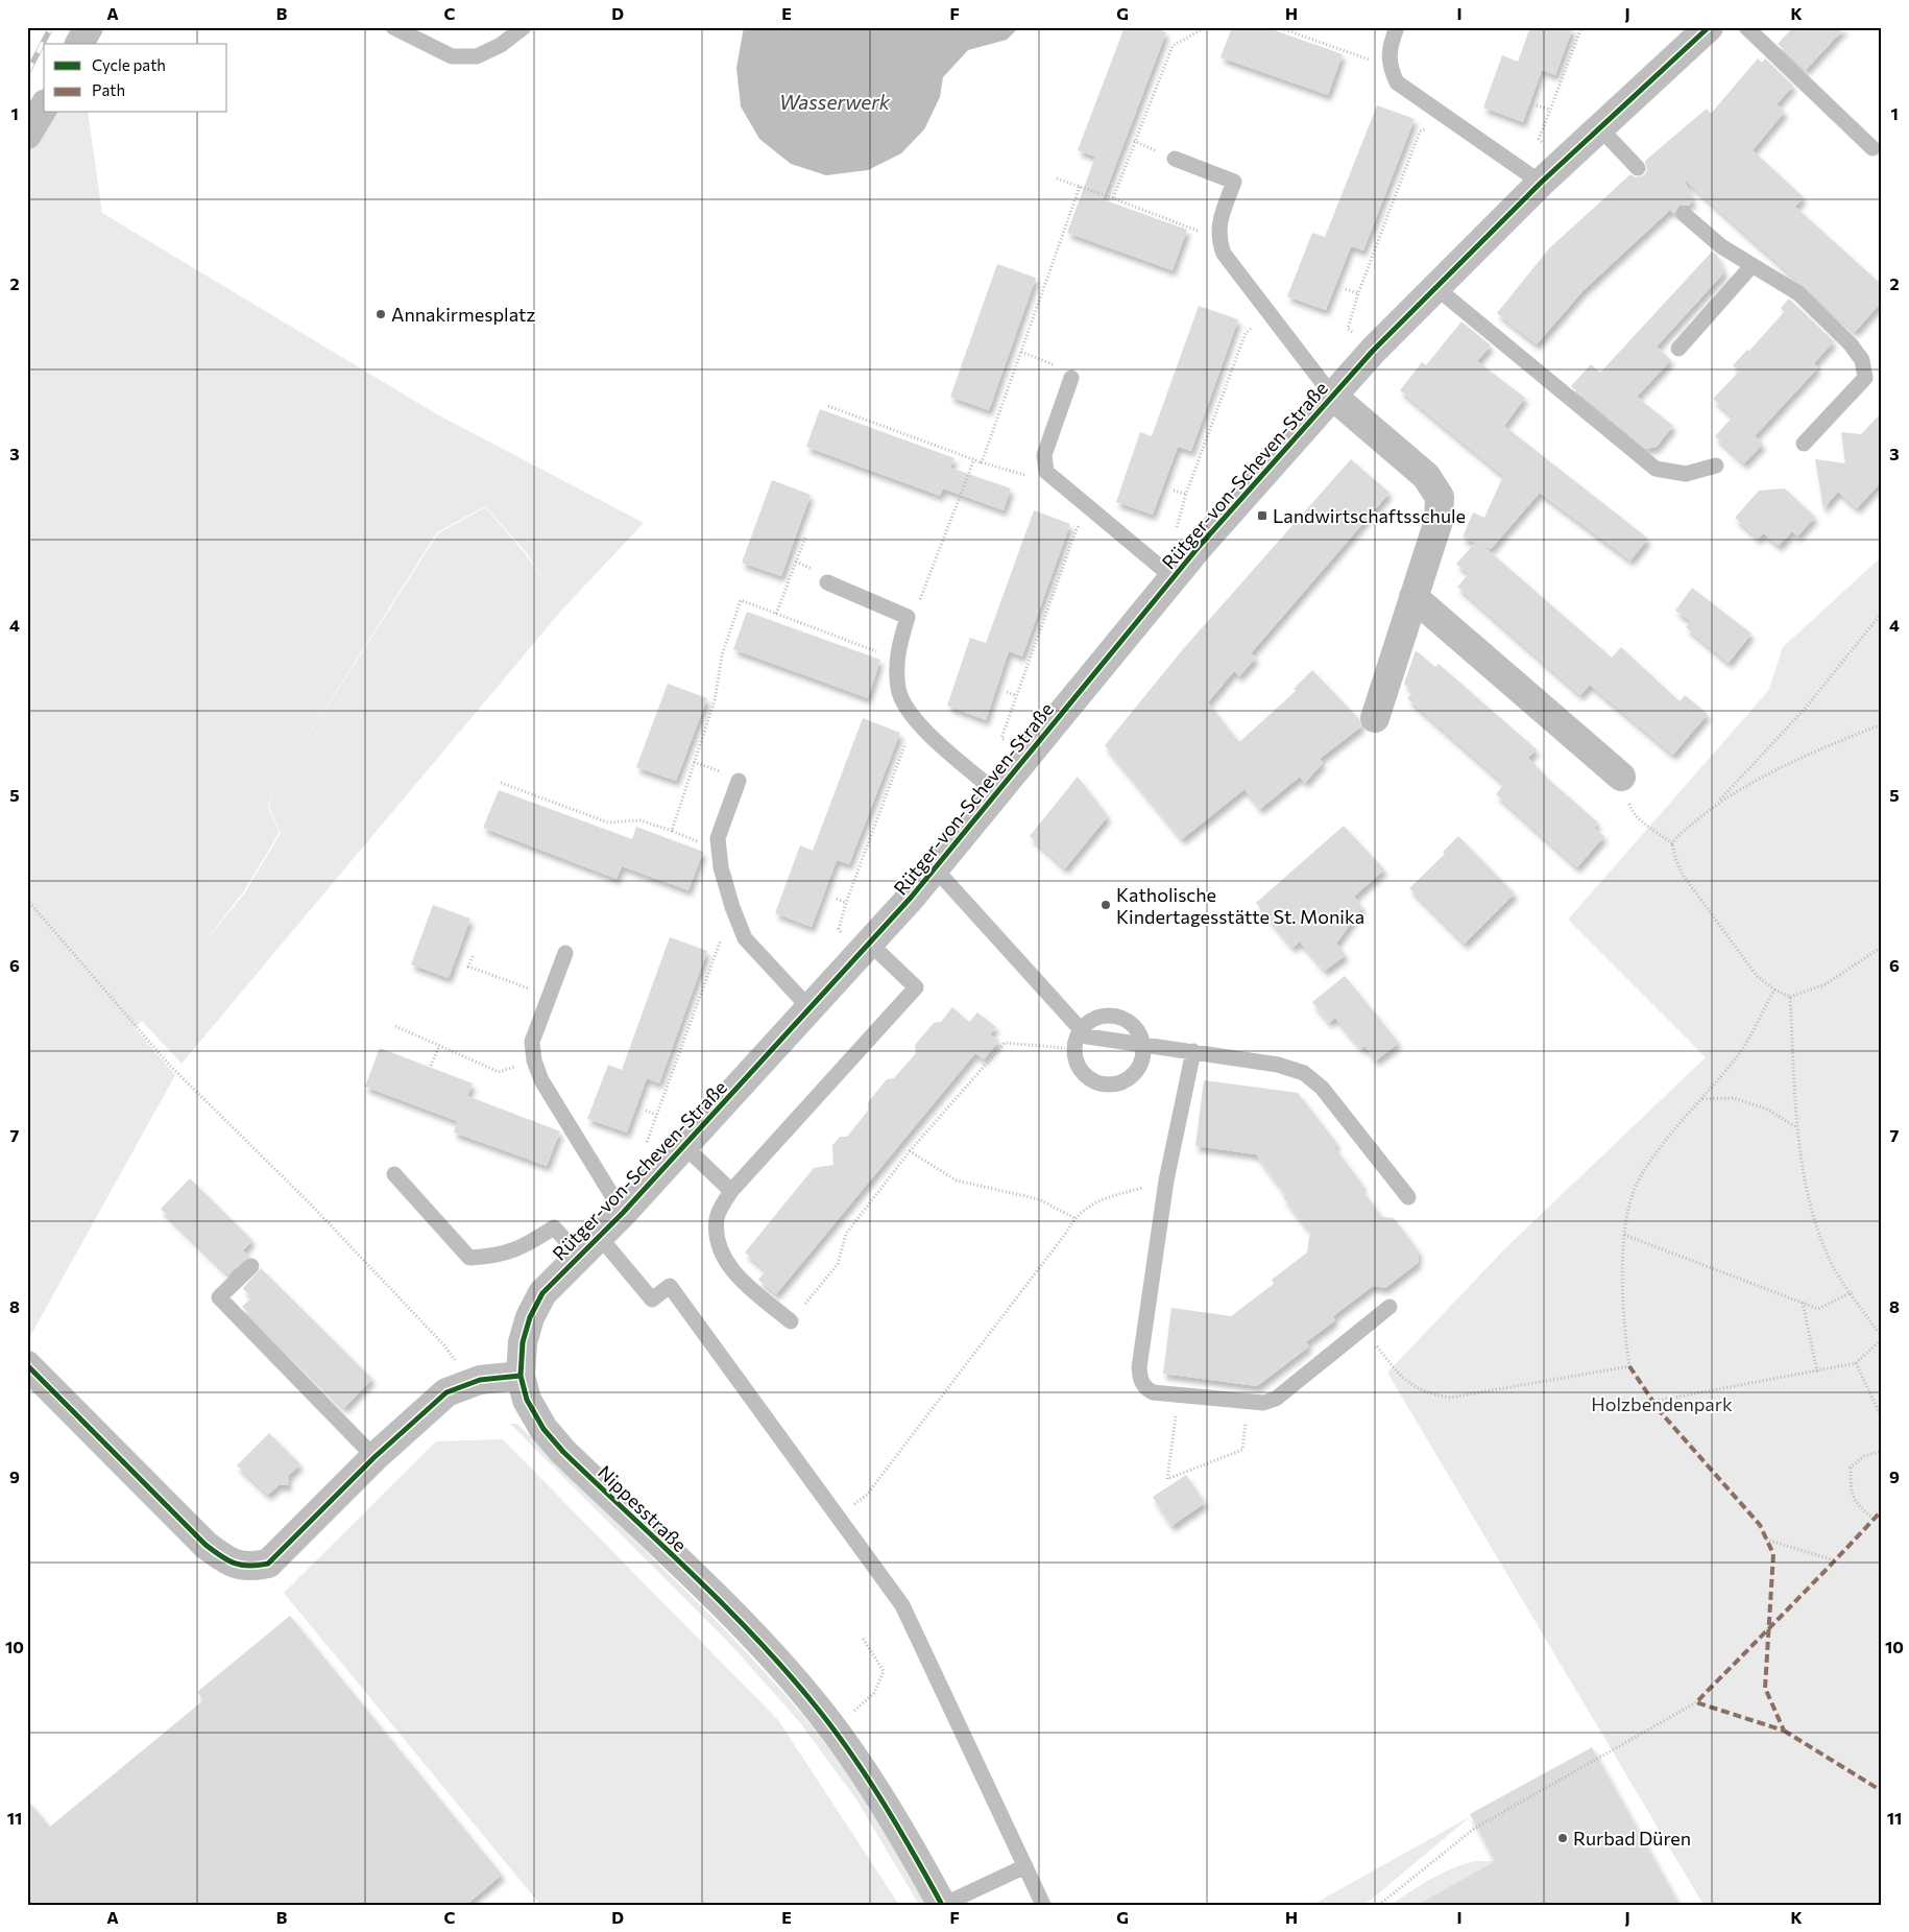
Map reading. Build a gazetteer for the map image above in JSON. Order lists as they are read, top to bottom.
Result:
{
  "streets": {
    "street": ["Rütger-von-Scheven-Straße", "Nippesstraße"]
  },
  "crossings": [
    ["Rütger-von-Scheven-Straße", "Nippesstraße"]
  ],
  "water": ["Wasserwerk"],
  "parks": ["Holzbendenpark"],
  "places": {
    "other": ["Annakirmesplatz", "Katholische Kindertagesstätte St. Monika", "Rurbad Düren"],
    "transit": ["Landwirtschaftsschule"]
  },
  "legend": ["Cycle path", "Path"],
  "grid": {
    "columns": [
      "A",
      "B",
      "C",
      "D",
      "E",
      "F",
      "G",
      "H",
      "I",
      "J",
      "K"
    ],
    "rows": [
      "1",
      "2",
      "3",
      "4",
      "5",
      "6",
      "7",
      "8",
      "9",
      "10",
      "11"
    ]
  }
}
